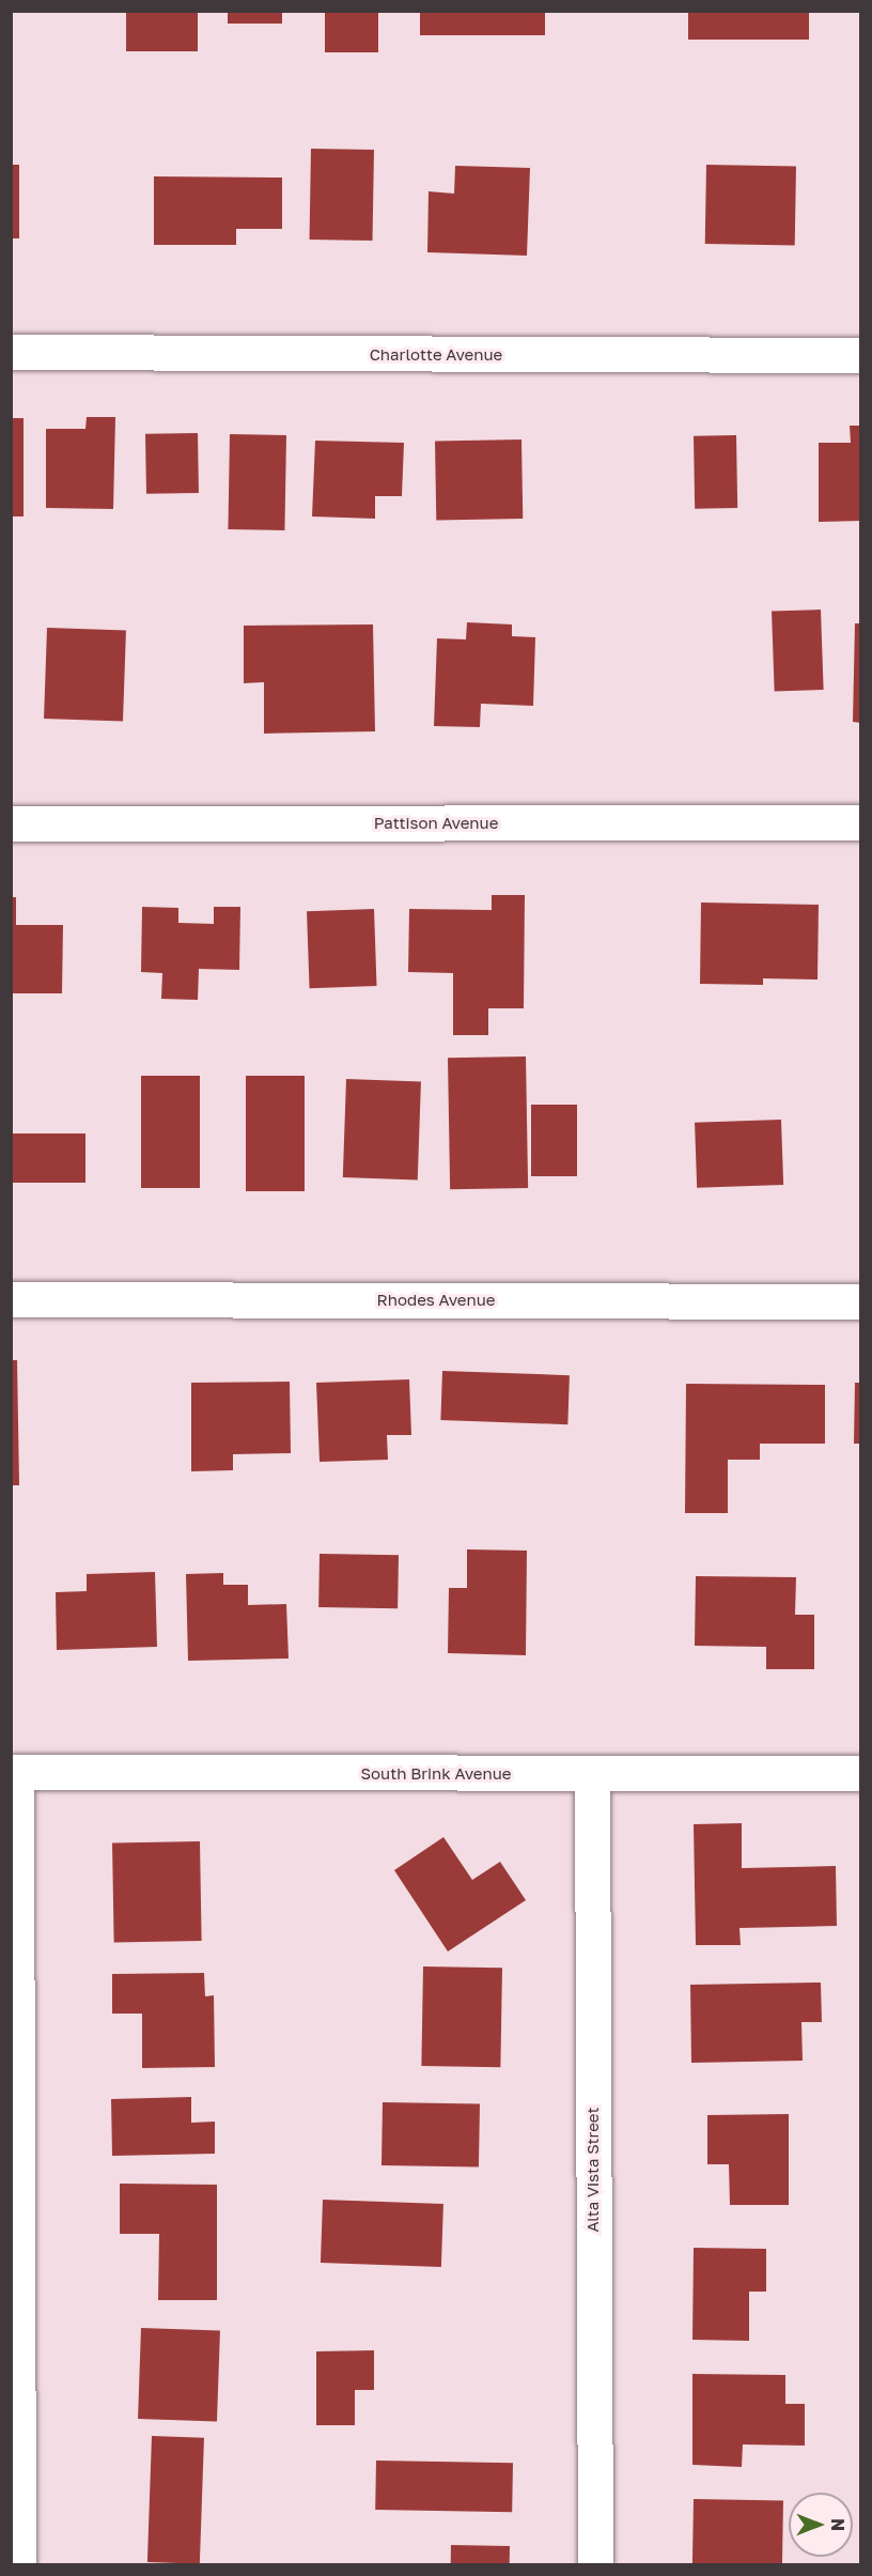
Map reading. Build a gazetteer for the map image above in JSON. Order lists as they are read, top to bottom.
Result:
{
  "streets": {
    "street": [
      "Charlotte Avenue",
      "Pattison Avenue",
      "Rhodes Avenue",
      "South Brink Avenue",
      "Alta Vista Street"
    ]
  },
  "crossings": [
    ["South Brink Avenue", "Alta Vista Street"]
  ],
  "north": "right"
}
